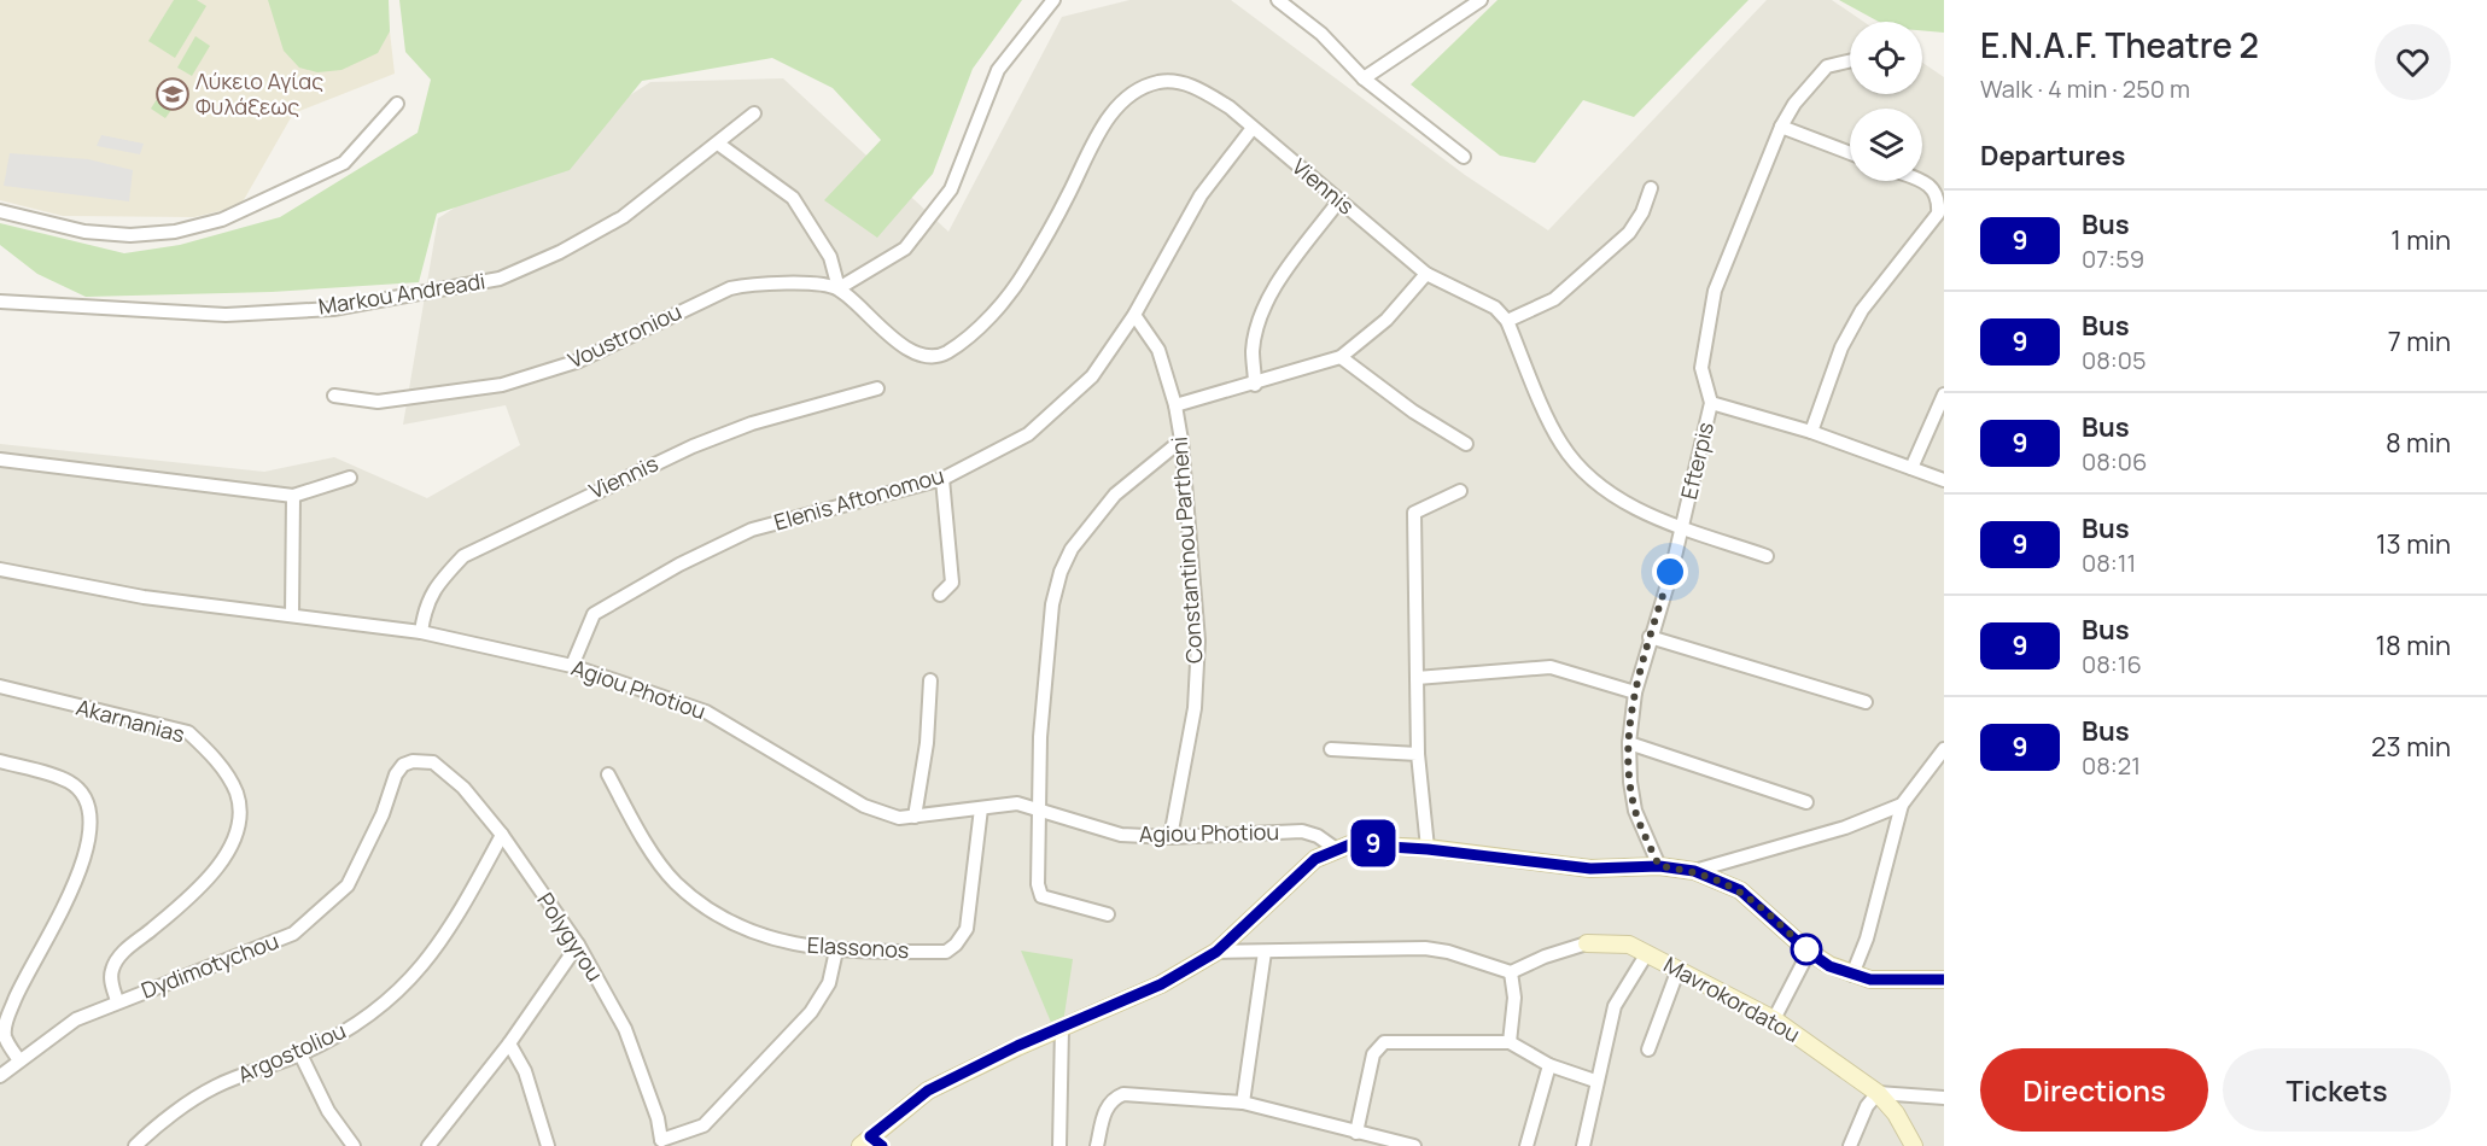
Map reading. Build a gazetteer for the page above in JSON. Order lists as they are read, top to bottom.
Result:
{
  "streets": {
    "main road": ["Mavrokordatou"],
    "street": [
      "Viennis",
      "Markou Andreadi",
      "Voustroniou",
      "Efterpis",
      "Elenis Aftonomou",
      "Constantinou Partheni",
      "Agiou Photiou",
      "Akarnanias",
      "Polygyrou",
      "Elassonos",
      "Dydimotychou",
      "Argostoliou"
    ]
  },
  "crossings": [
    ["Viennis", "Voustroniou"],
    ["Viennis", "Efterpis"],
    ["Viennis", "Elenis Aftonomou"],
    ["Viennis", "Agiou Photiou"],
    ["Elenis Aftonomou", "Constantinou Partheni"],
    ["Elenis Aftonomou", "Agiou Photiou"],
    ["Constantinou Partheni", "Agiou Photiou"],
    ["Agiou Photiou", "Elassonos"],
    ["Akarnanias", "Dydimotychou"],
    ["Polygyrou", "Dydimotychou"],
    ["Polygyrou", "Argostoliou"]
  ],
  "places": {
    "school or university": ["Λύκειο Αγίας Φυλάξεως"]
  },
  "lines": ["bus line 9"],
  "page": {
    "on_map": "9",
    "heading": [
      ["E.N.A.F. Theatre 2", "Walk · 4 min · 250 m"],
      "Departures"
    ],
    "list": [
      {
        "mark": "9",
        "name": "Bus",
        "note": "07:59",
        "value": "1 min"
      },
      {
        "mark": "9",
        "name": "Bus",
        "note": "08:05",
        "value": "7 min"
      },
      {
        "mark": "9",
        "name": "Bus",
        "note": "08:06",
        "value": "8 min"
      },
      {
        "mark": "9",
        "name": "Bus",
        "note": "08:11",
        "value": "13 min"
      },
      {
        "mark": "9",
        "name": "Bus",
        "note": "08:16",
        "value": "18 min"
      },
      {
        "mark": "9",
        "name": "Bus",
        "note": "08:21",
        "value": "23 min"
      }
    ],
    "buttons": ["Directions", "Tickets"]
  }
}
